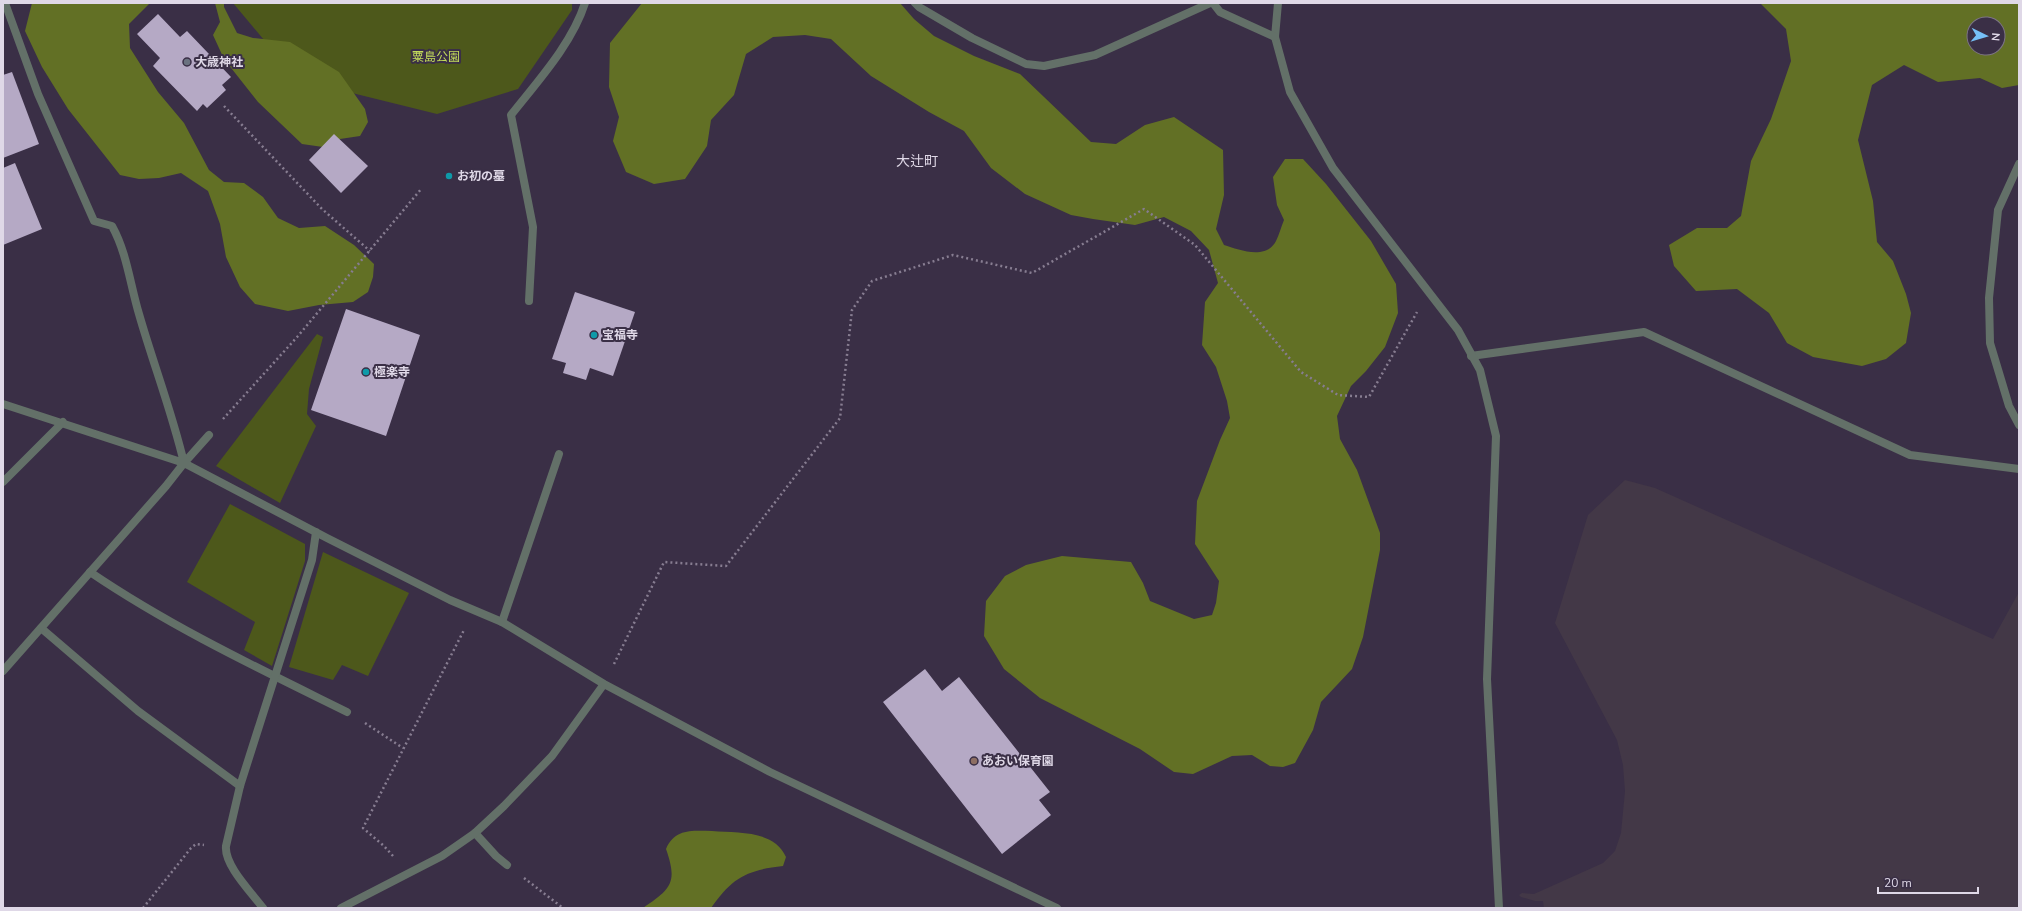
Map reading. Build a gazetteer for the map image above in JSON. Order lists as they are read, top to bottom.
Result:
{
  "districts": ["大辻町"],
  "parks": ["粟島公園"],
  "places": [
    "大歳神社",
    "お初の墓",
    "宝福寺",
    "極楽寺",
    "あおい保育園"
  ],
  "scale_bar": "20 m",
  "north": "right"
}
